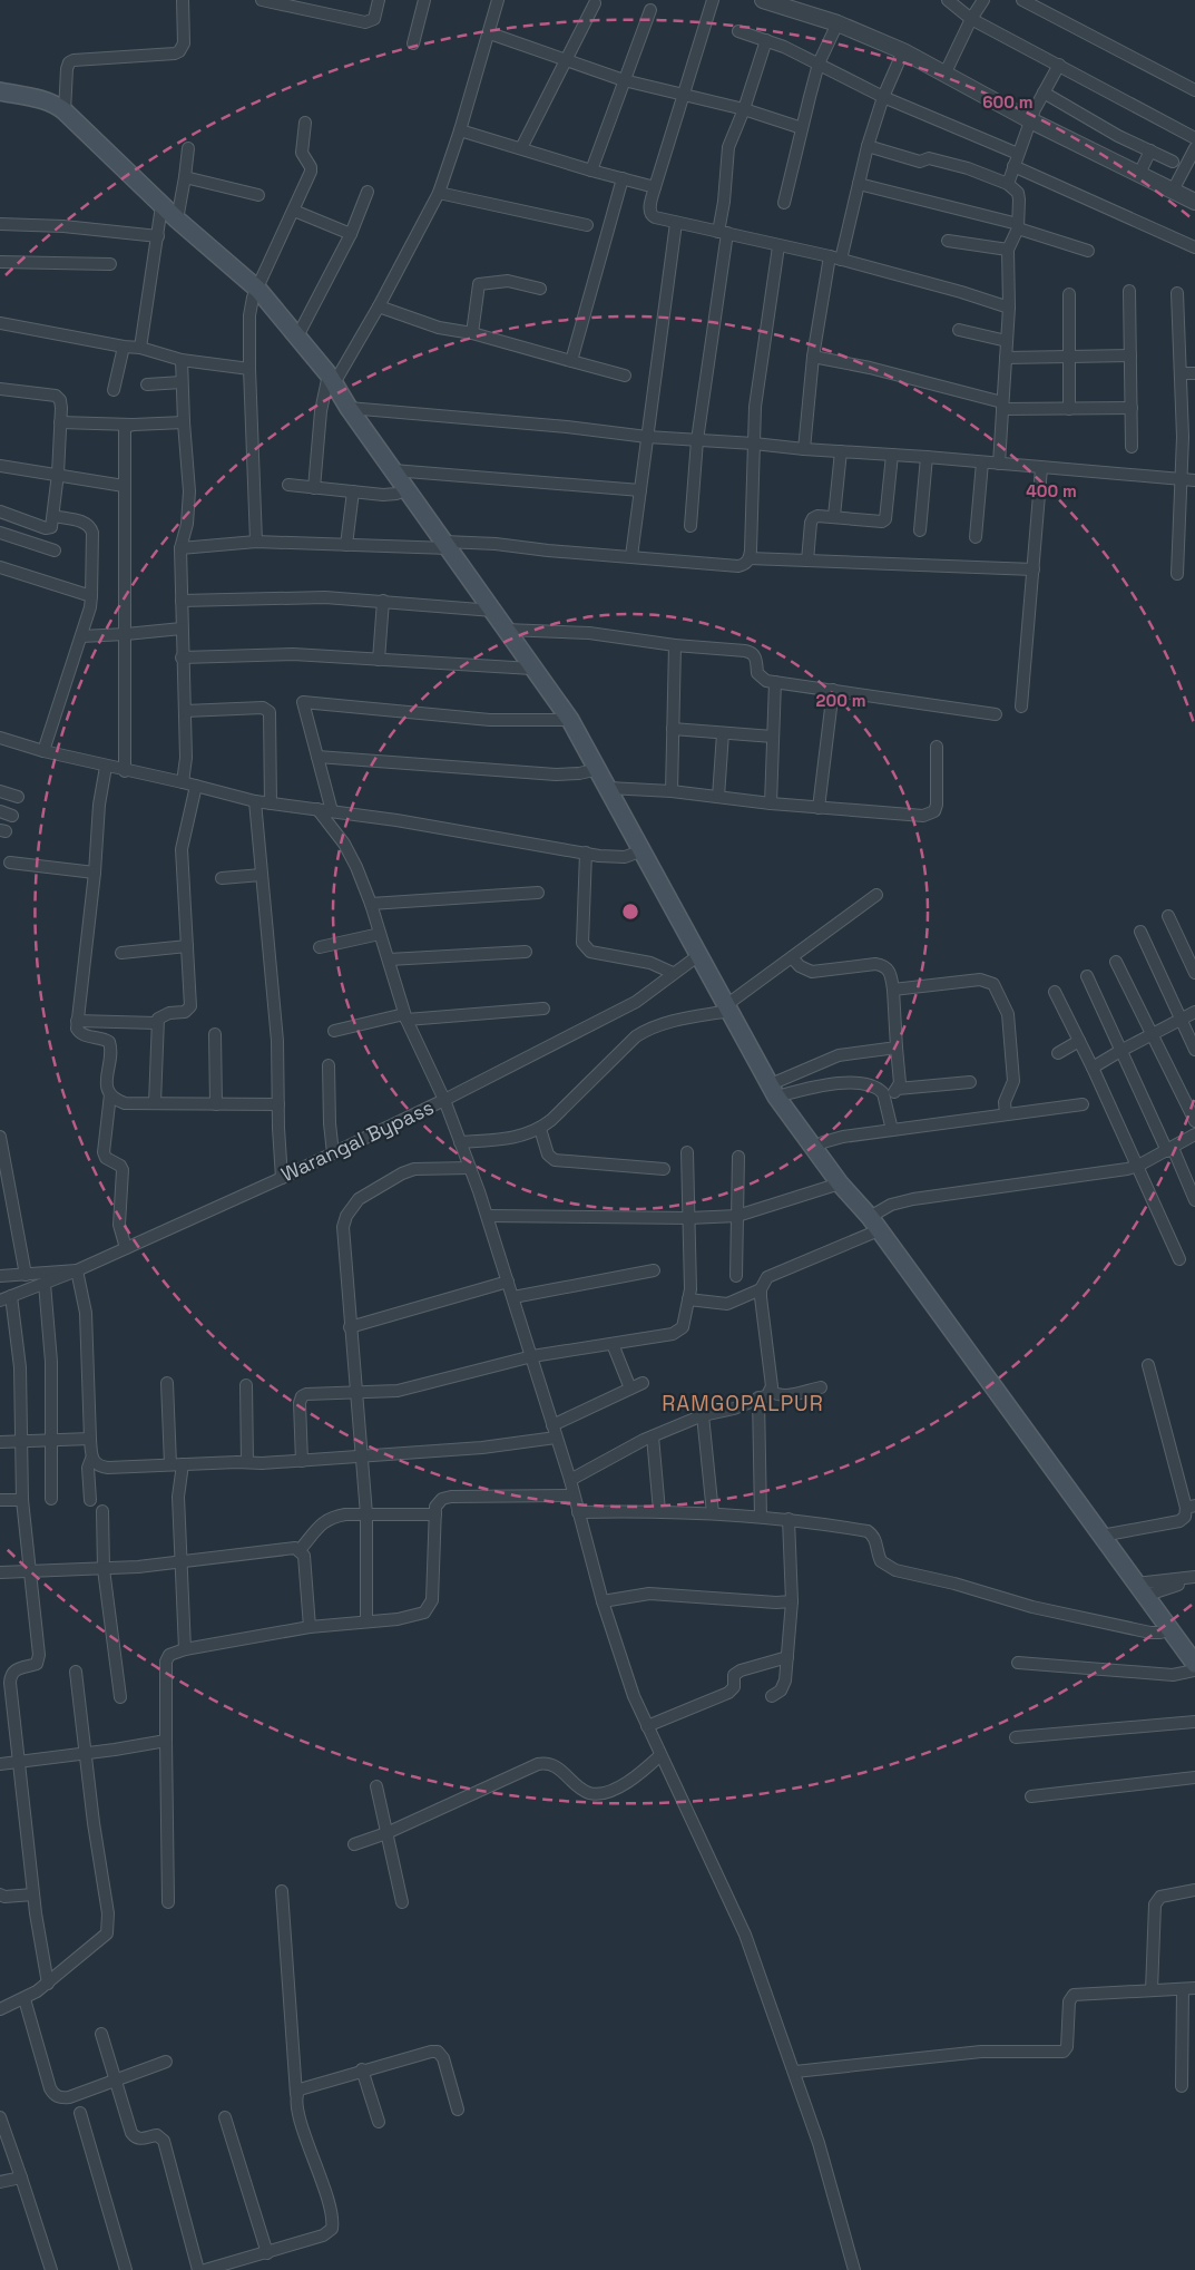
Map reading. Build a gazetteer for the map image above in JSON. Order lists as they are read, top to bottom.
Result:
{
  "streets": {
    "street": ["Warangal Bypass"]
  },
  "districts": ["RAMGOPALPUR"],
  "rings": ["600 m", "400 m", "200 m"]
}
